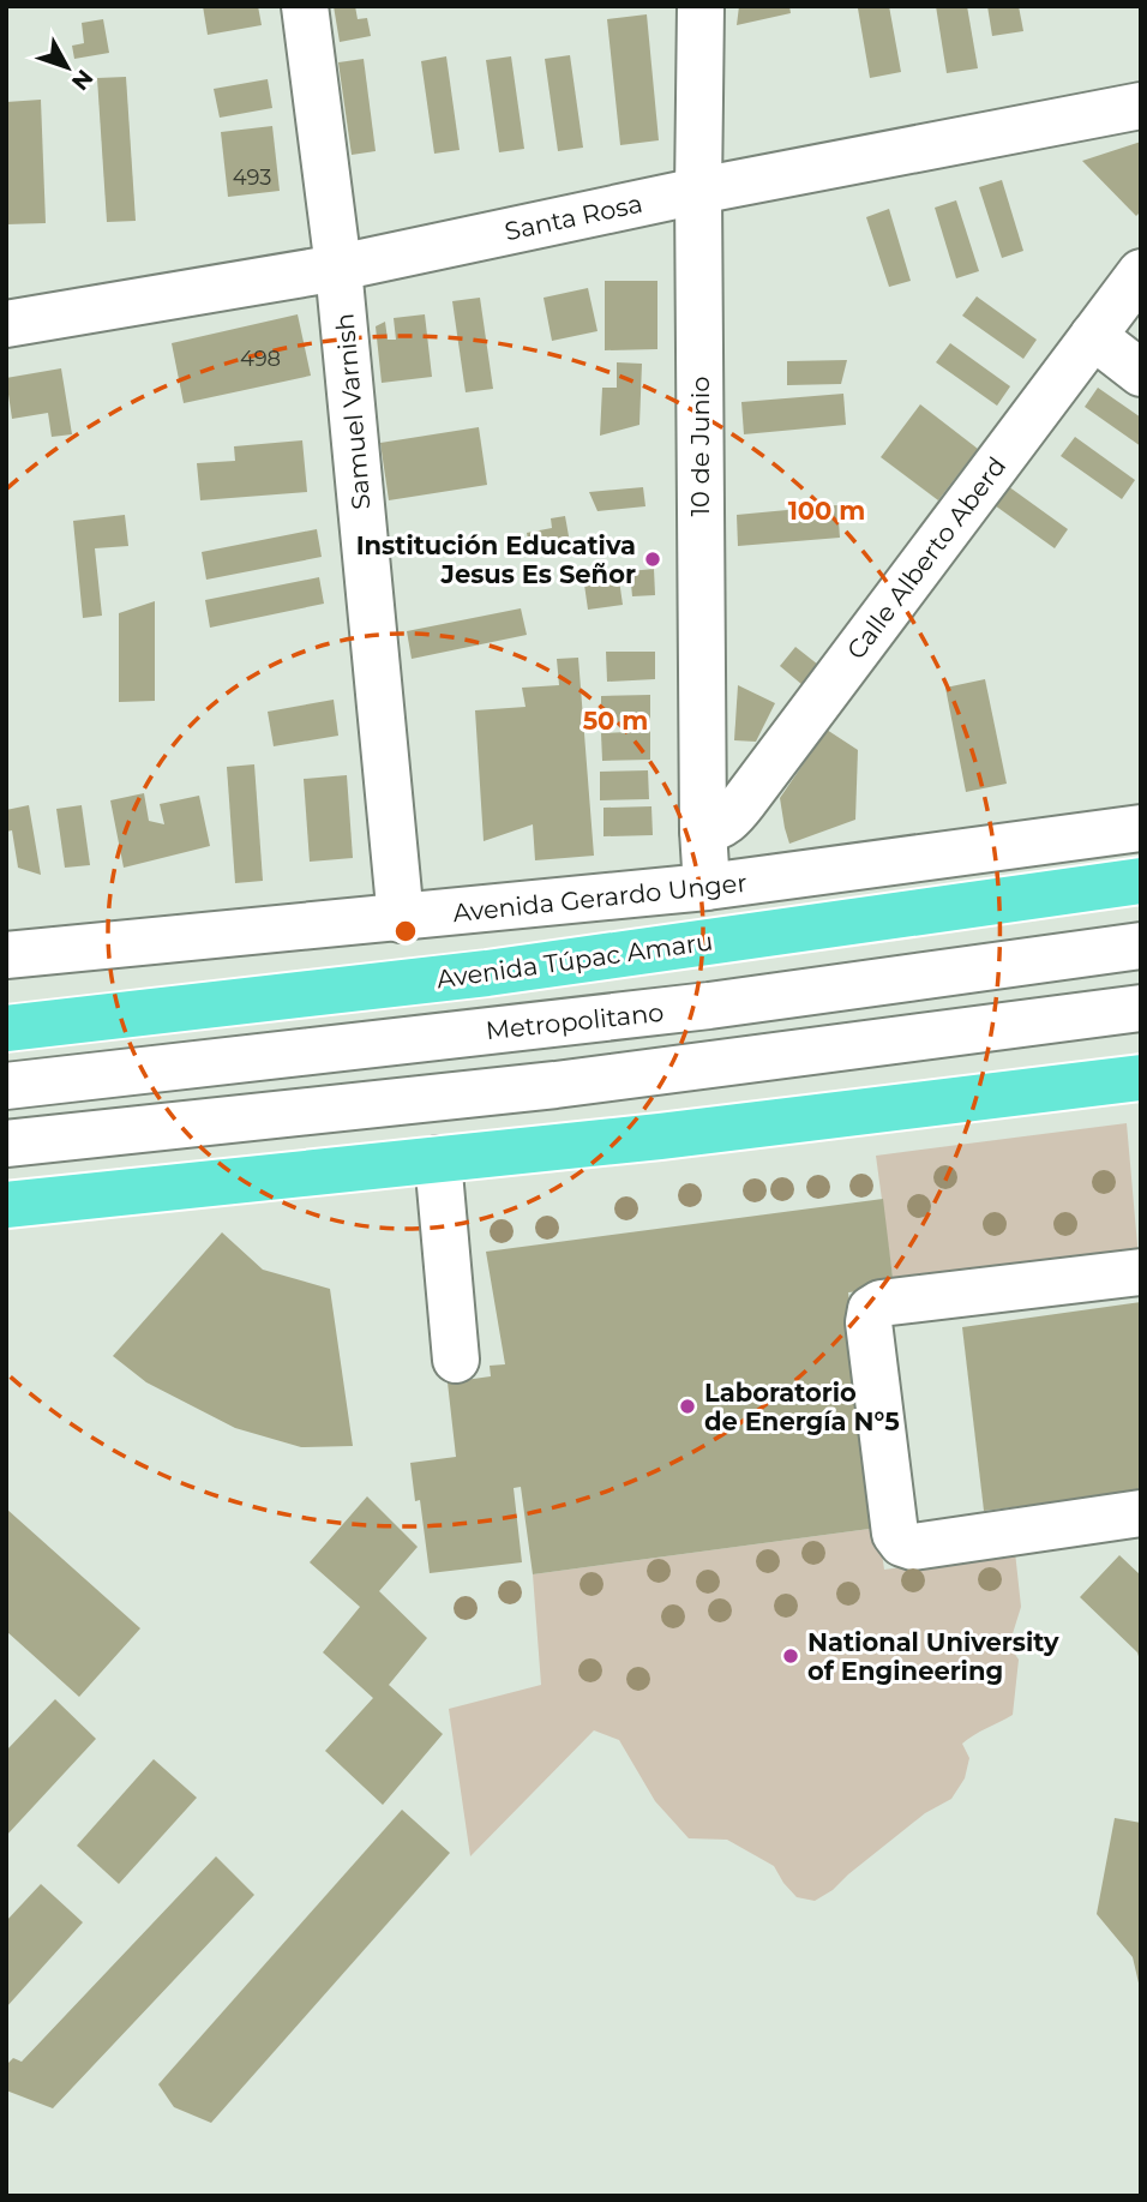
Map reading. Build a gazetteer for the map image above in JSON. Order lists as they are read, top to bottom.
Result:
{
  "streets": {
    "main road": ["Avenida Túpac Amaru"],
    "street": [
      "Santa Rosa",
      "Samuel Varnish",
      "10 de Junio",
      "Calle Alberto Aberd",
      "Avenida Gerardo Unger",
      "Metropolitano"
    ]
  },
  "crossings": [
    ["Santa Rosa", "Samuel Varnish"],
    ["Santa Rosa", "10 de Junio"],
    ["Samuel Varnish", "Avenida Gerardo Unger"],
    ["10 de Junio", "Calle Alberto Aberd"],
    ["10 de Junio", "Avenida Gerardo Unger"]
  ],
  "places": ["Institución Educativa Jesus Es Señor", "Laboratorio de Energía N°5", "National University of Engineering"],
  "house_numbers": ["493", "498"],
  "north": "bottom right",
  "rings": ["100 m", "50 m"]
}
